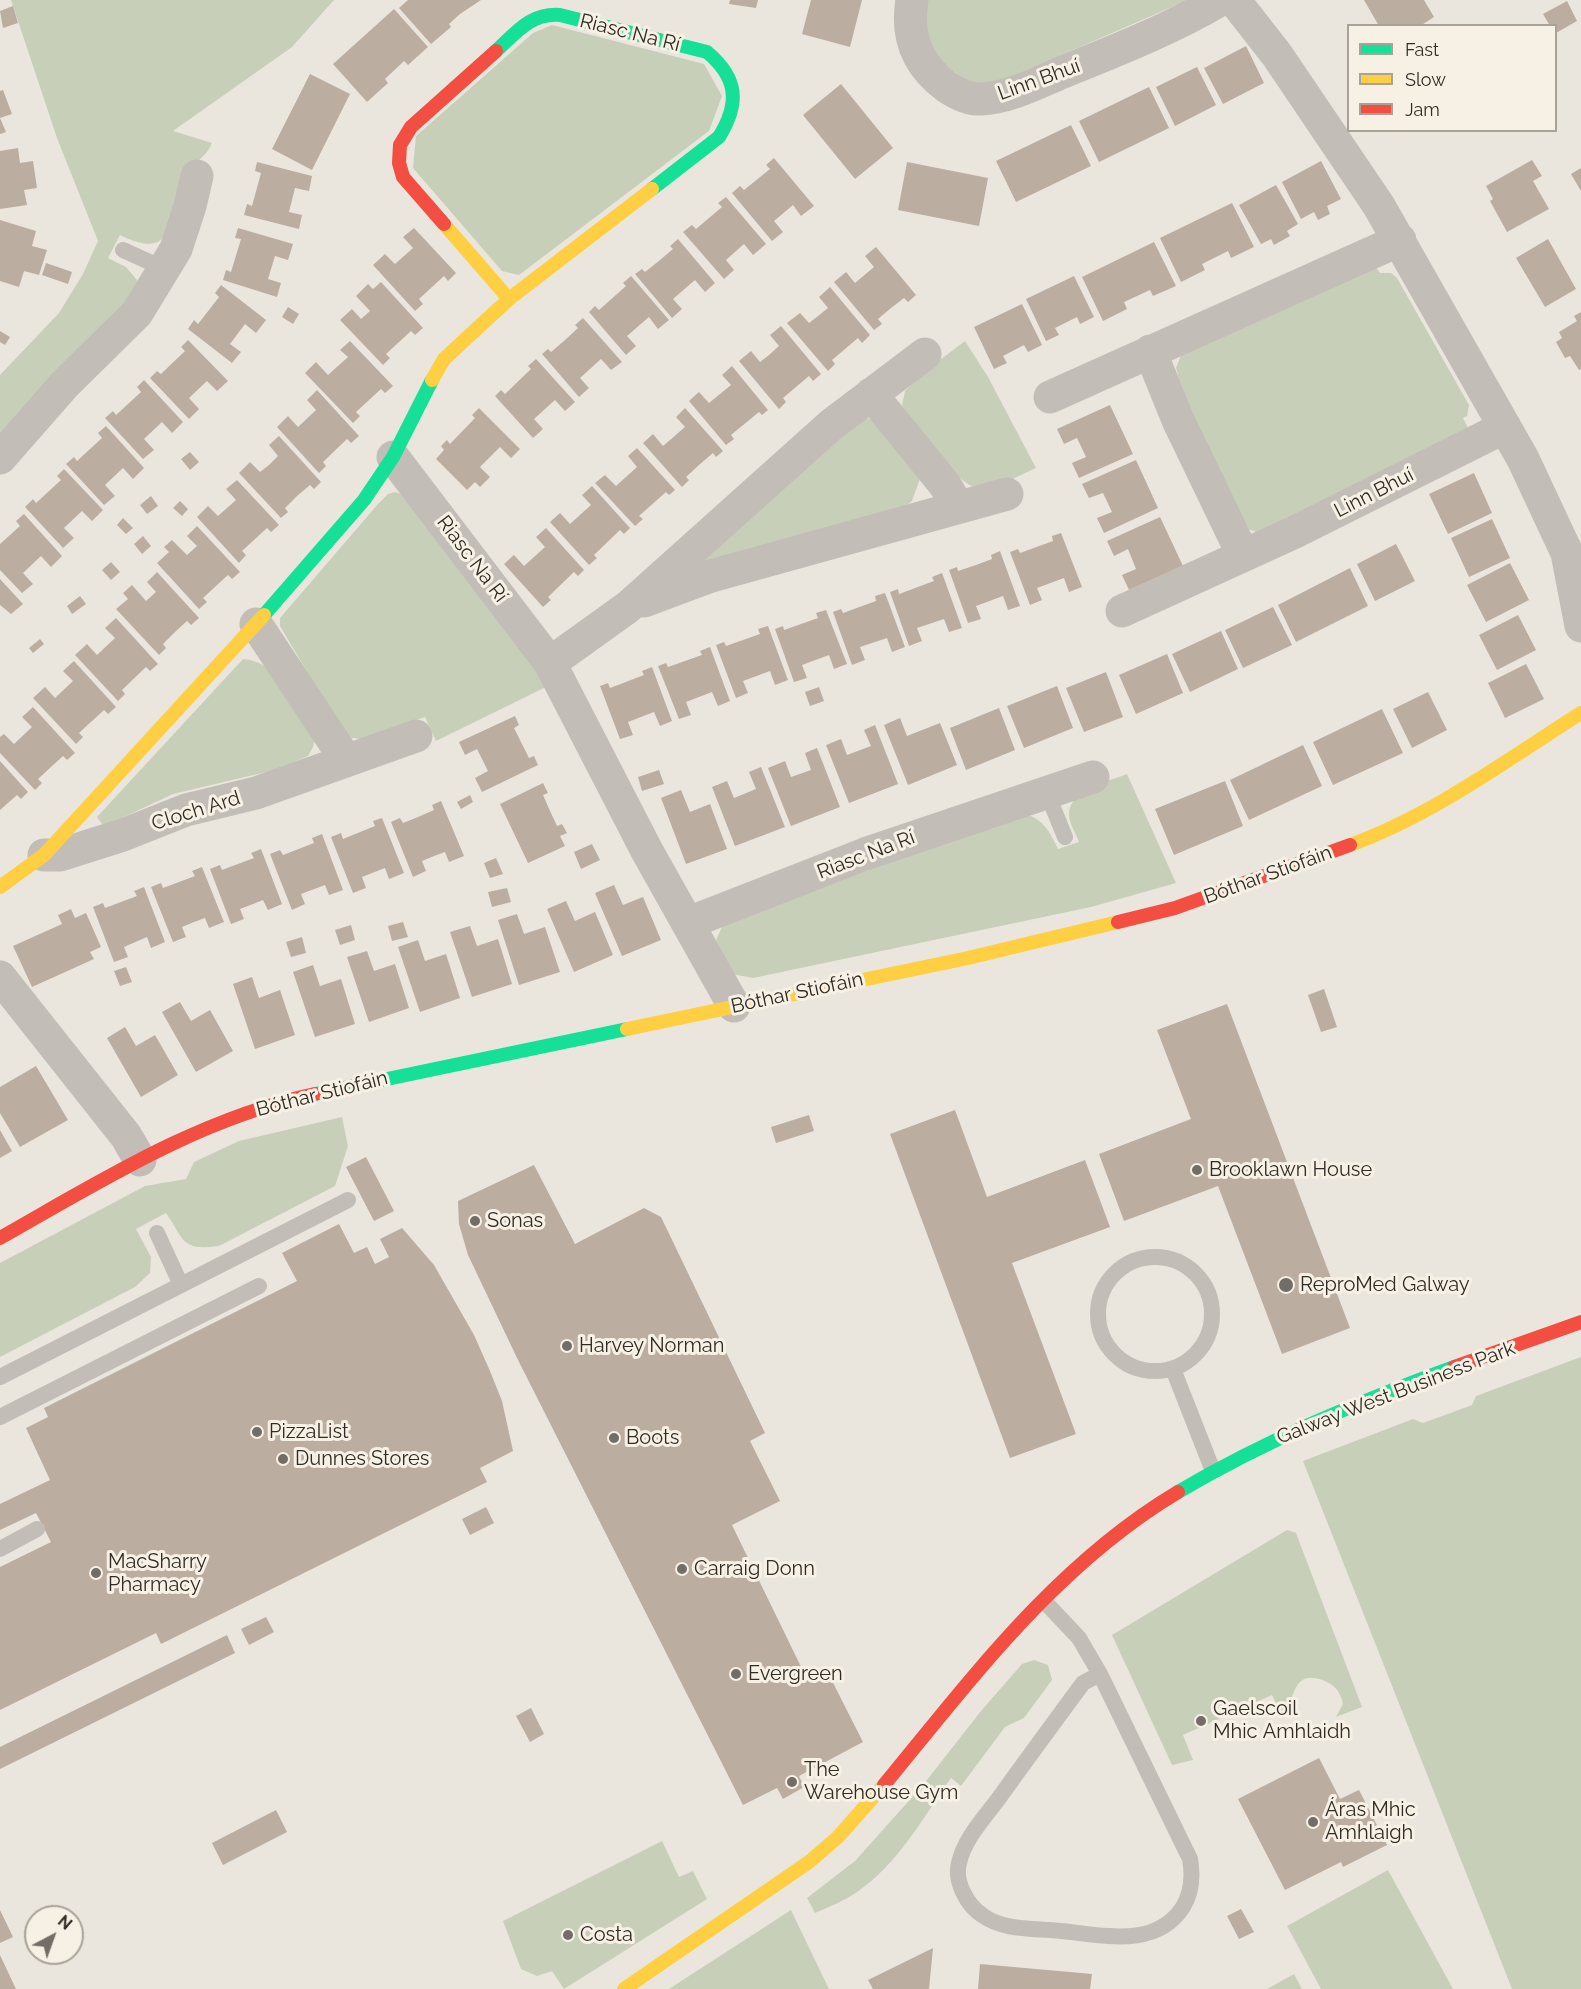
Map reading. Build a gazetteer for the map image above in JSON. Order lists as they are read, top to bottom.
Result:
{
  "streets": {
    "street": [
      "Riasc Na Rí",
      "Linn Bhuí",
      "Cloch Ard",
      "Bóthar Stiofáin",
      "Galway West Business Park"
    ]
  },
  "crossings": [
    ["Riasc Na Rí", "Cloch Ard"],
    ["Riasc Na Rí", "Bóthar Stiofáin"]
  ],
  "places": [
    "Brooklawn House",
    "Sonas",
    "ReproMed Galway",
    "Harvey Norman",
    "PizzaList",
    "Boots",
    "Dunnes Stores",
    "Carraig Donn",
    "MacSharry Pharmacy",
    "Evergreen",
    "Gaelscoil Mhic Amhlaidh",
    "The Warehouse Gym",
    "Áras Mhic Amhlaigh",
    "Costa"
  ],
  "legend": ["Fast", "Slow", "Jam"],
  "north": "top right"
}
